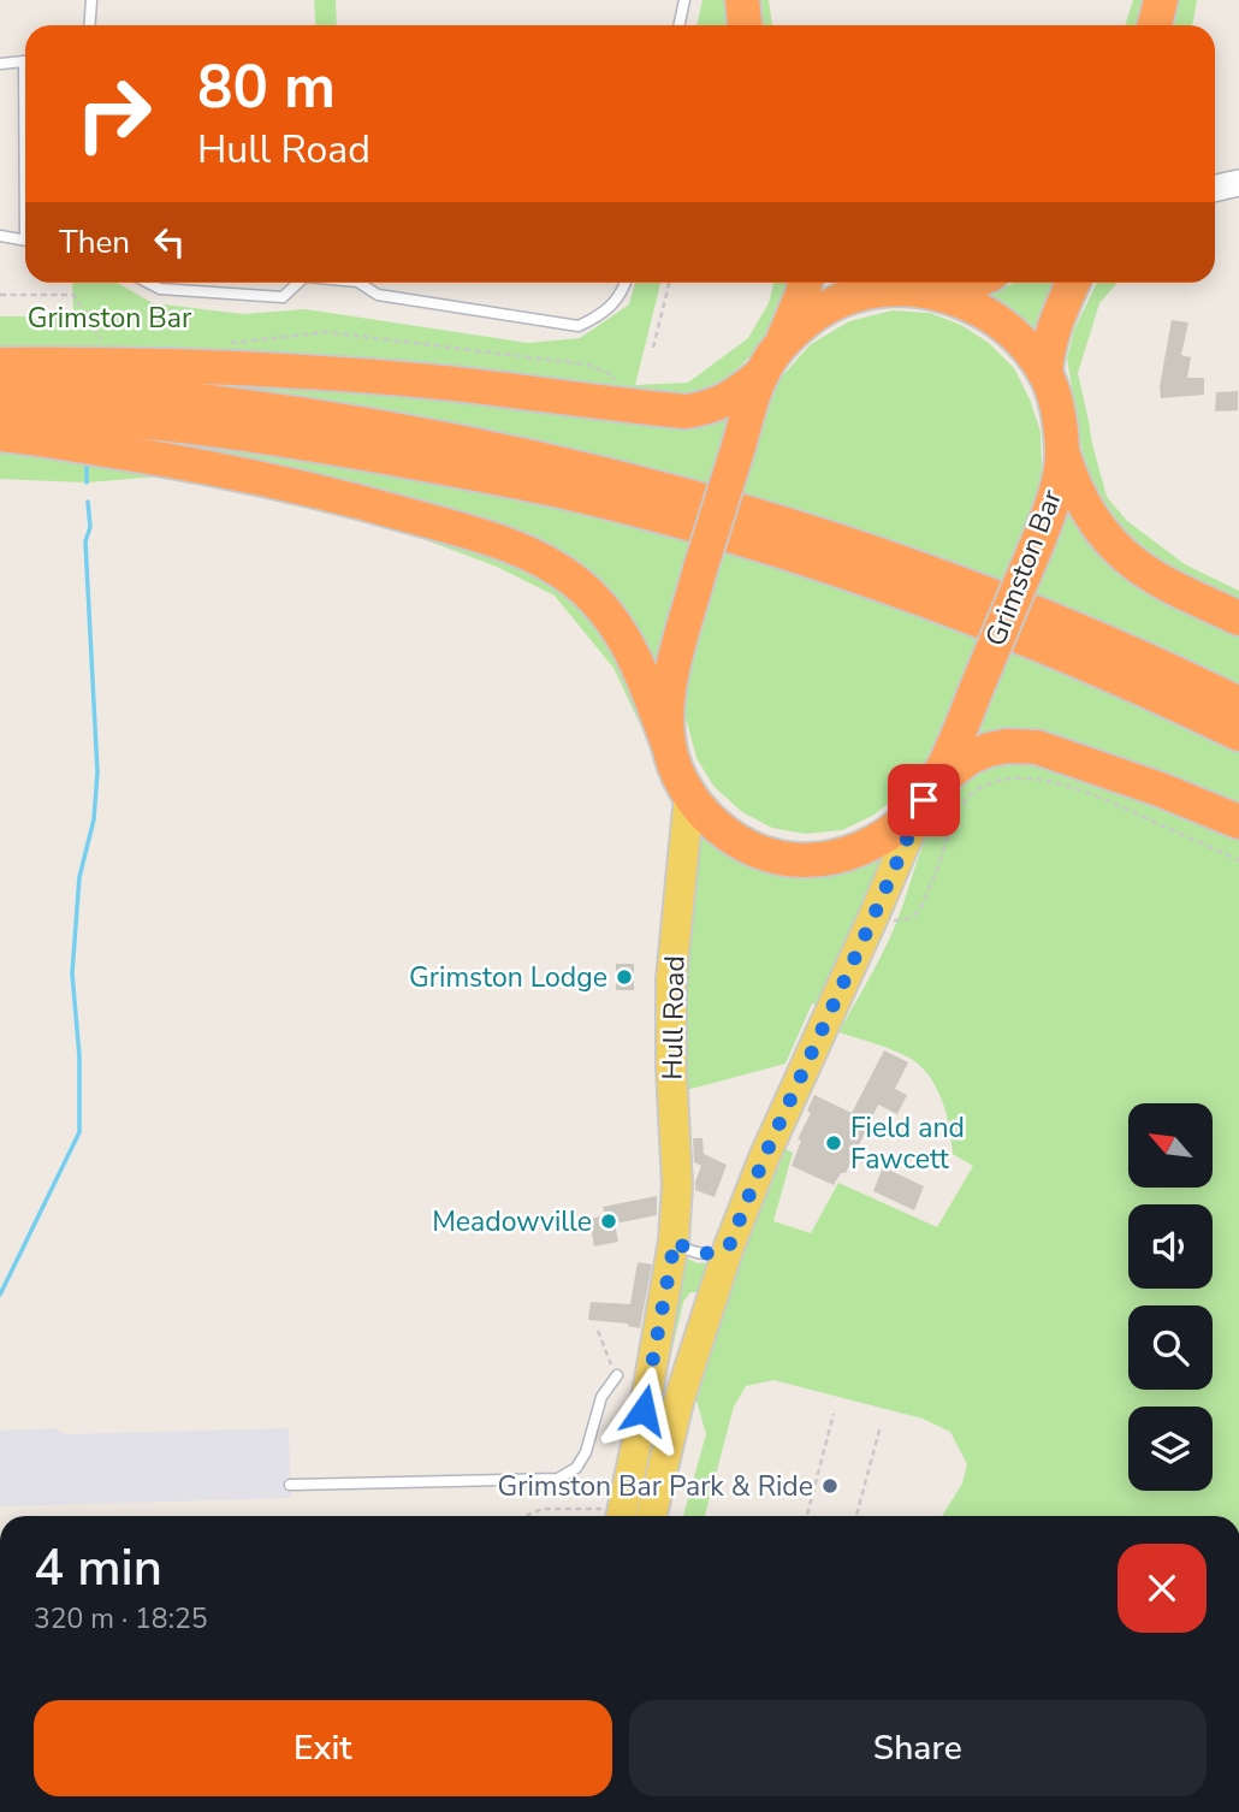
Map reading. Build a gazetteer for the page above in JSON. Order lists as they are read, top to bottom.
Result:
{
  "streets": {
    "highway": ["Grimston Bar"],
    "main road": ["Hull Road"]
  },
  "crossings": [
    ["Grimston Bar", "Hull Road"]
  ],
  "parks": ["Grimston Bar"],
  "places": [
    "Grimston Lodge",
    "Field and Fawcett",
    "Meadowville",
    "Grimston Bar Park & Ride"
  ],
  "north": "top left",
  "page": {
    "turn": ["80 m", "Hull Road"],
    "then": "Then",
    "heading": ["4 min", "320 m · 18:25"],
    "buttons": ["Exit", "Share"]
  }
}
